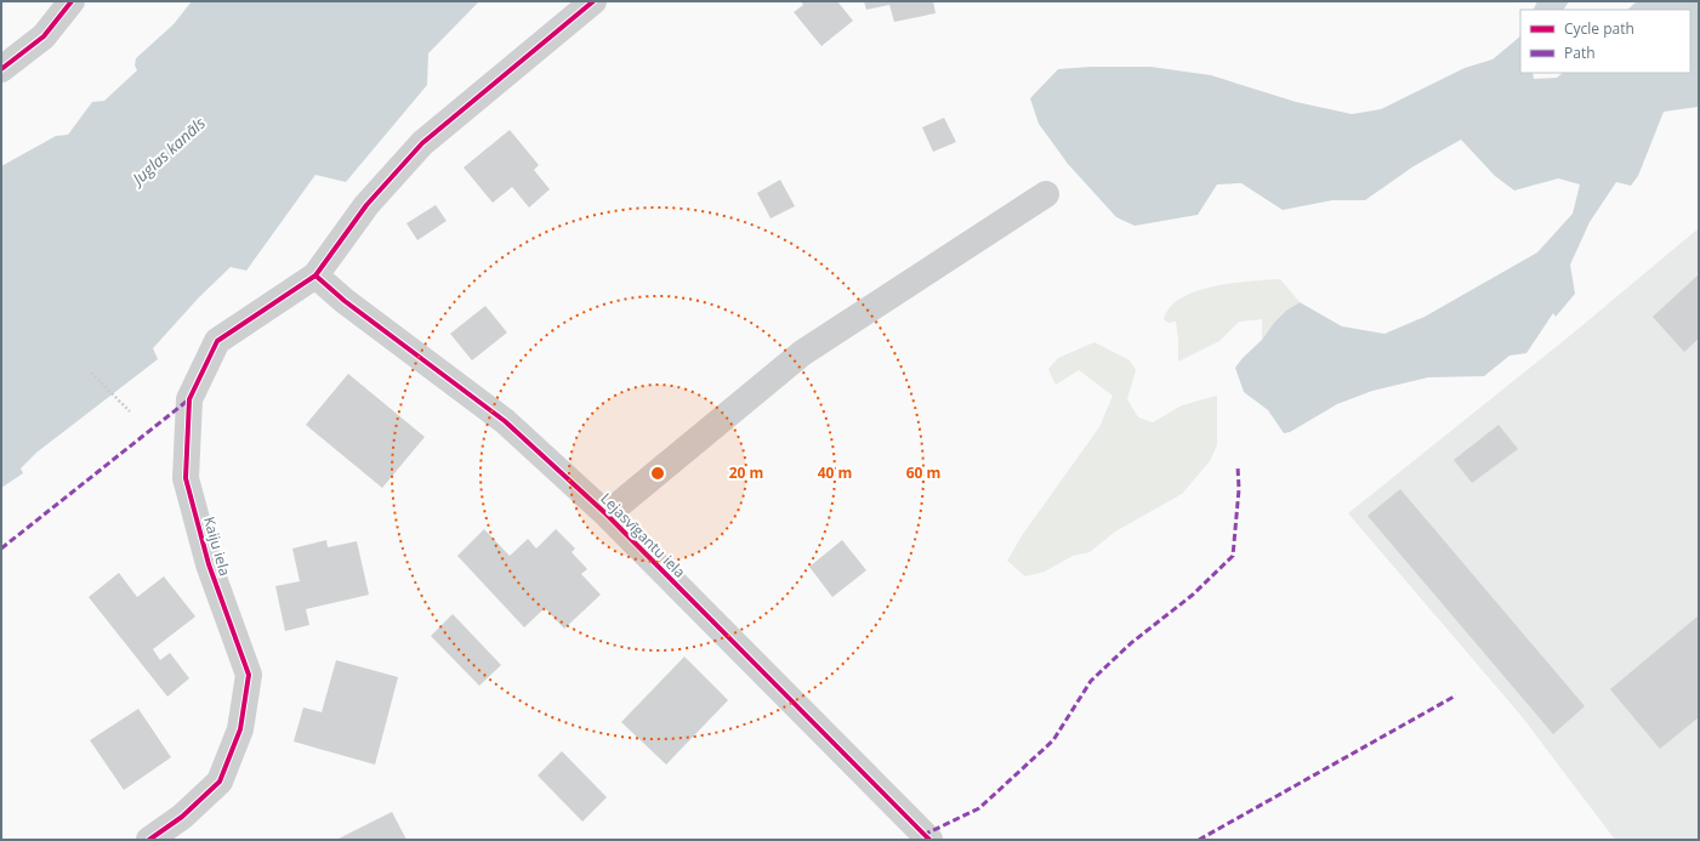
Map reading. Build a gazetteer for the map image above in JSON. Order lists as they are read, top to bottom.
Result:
{
  "streets": {
    "street": ["Lejasvīgantu iela", "Kaiju iela"]
  },
  "crossings": [
    ["Lejasvīgantu iela", "Kaiju iela"]
  ],
  "water": ["Juglas kanāls"],
  "legend": ["Cycle path", "Path"],
  "rings": ["20 m", "40 m", "60 m"]
}
